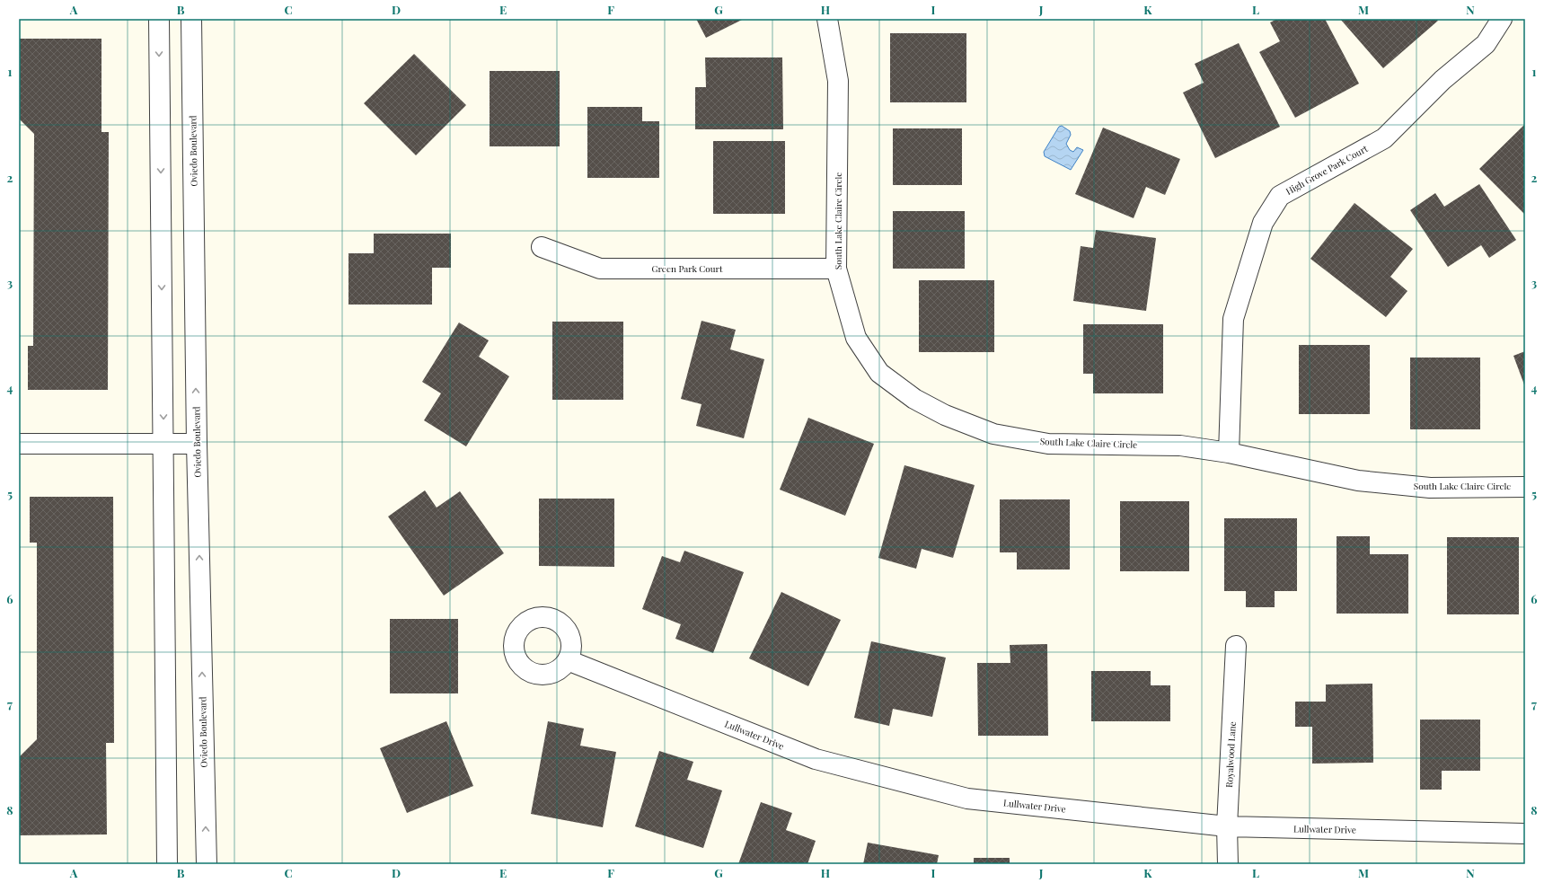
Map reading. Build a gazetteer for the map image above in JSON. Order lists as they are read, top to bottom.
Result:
{
  "streets": {
    "street": [
      "Oviedo Boulevard",
      "High Grove Park Court",
      "South Lake Claire Circle",
      "Green Park Court",
      "Lullwater Drive",
      "Royalwood Lane"
    ]
  },
  "crossings": [
    ["High Grove Park Court", "South Lake Claire Circle"],
    ["South Lake Claire Circle", "Green Park Court"],
    ["Lullwater Drive", "Royalwood Lane"]
  ],
  "grid": {
    "columns": [
      "A",
      "B",
      "C",
      "D",
      "E",
      "F",
      "G",
      "H",
      "I",
      "J",
      "K",
      "L",
      "M",
      "N"
    ],
    "rows": [
      "1",
      "2",
      "3",
      "4",
      "5",
      "6",
      "7",
      "8"
    ]
  }
}
